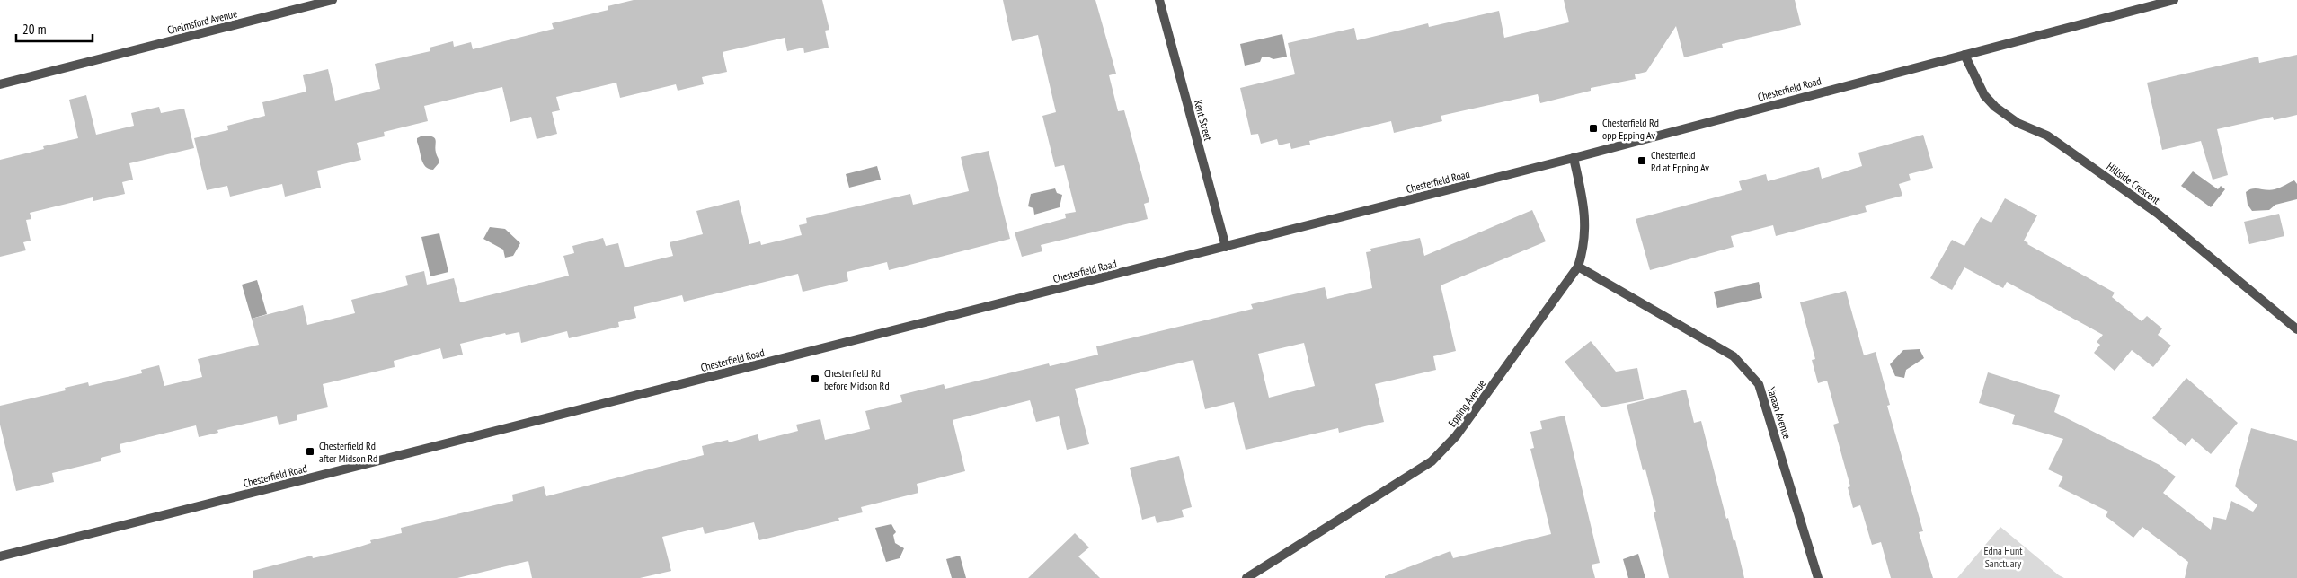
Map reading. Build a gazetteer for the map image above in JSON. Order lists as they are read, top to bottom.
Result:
{
  "streets": {
    "street": [
      "Chelmsford Avenue",
      "Chesterfield Road",
      "Kent Street",
      "Hillside Crescent",
      "Epping Avenue",
      "Yaraan Avenue"
    ]
  },
  "crossings": [
    ["Chesterfield Road", "Kent Street"],
    ["Chesterfield Road", "Hillside Crescent"],
    ["Chesterfield Road", "Epping Avenue"],
    ["Epping Avenue", "Yaraan Avenue"]
  ],
  "parks": ["Edna Hunt Sanctuary"],
  "places": {
    "transit": [
      "Chesterfield Rd opp Epping Av",
      "Chesterfield Rd at Epping Av",
      "Chesterfield Rd before Midson Rd",
      "Chesterfield Rd after Midson Rd"
    ]
  },
  "scale_bar": "20 m"
}
